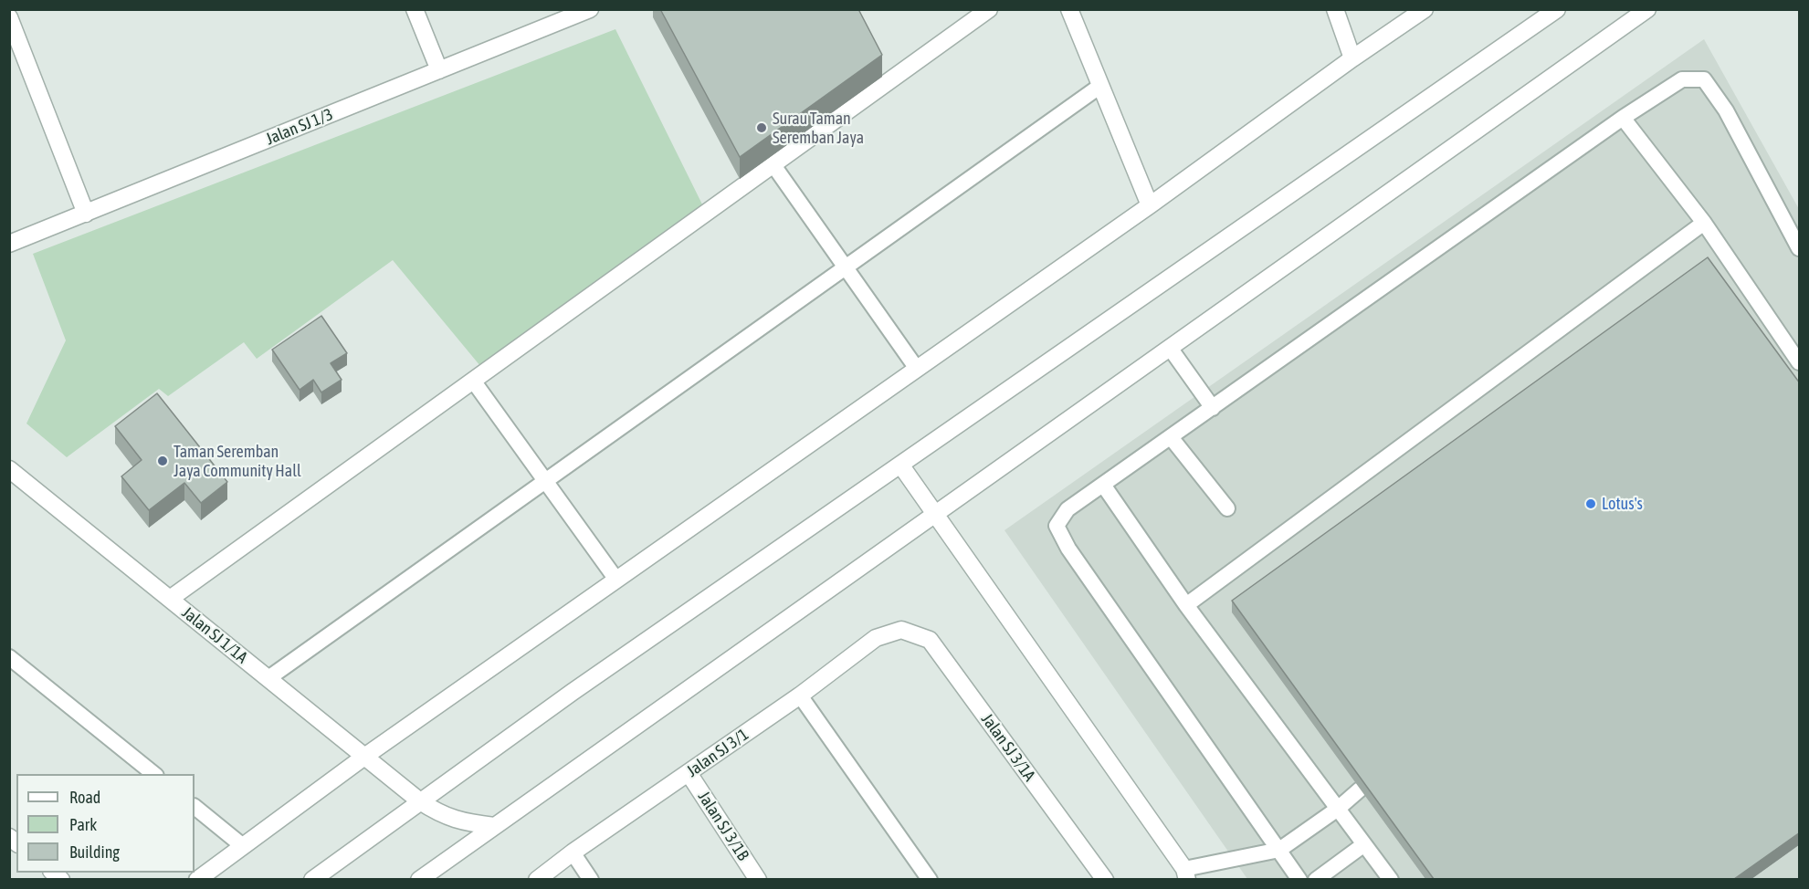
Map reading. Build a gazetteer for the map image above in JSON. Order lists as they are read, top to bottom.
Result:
{
  "streets": {
    "street": [
      "Jalan SJ 1/3",
      "Jalan SJ 1/1A",
      "Jalan SJ 3/1A",
      "Jalan SJ 3/1",
      "Jalan SJ 3/1B"
    ]
  },
  "crossings": [
    ["Jalan SJ 3/1A", "Jalan SJ 3/1"],
    ["Jalan SJ 3/1", "Jalan SJ 3/1B"]
  ],
  "places": ["Surau Taman Seremban Jaya", "Taman Seremban Jaya Community Hall", "Lotus's"],
  "legend": ["Road", "Park", "Building"]
}
